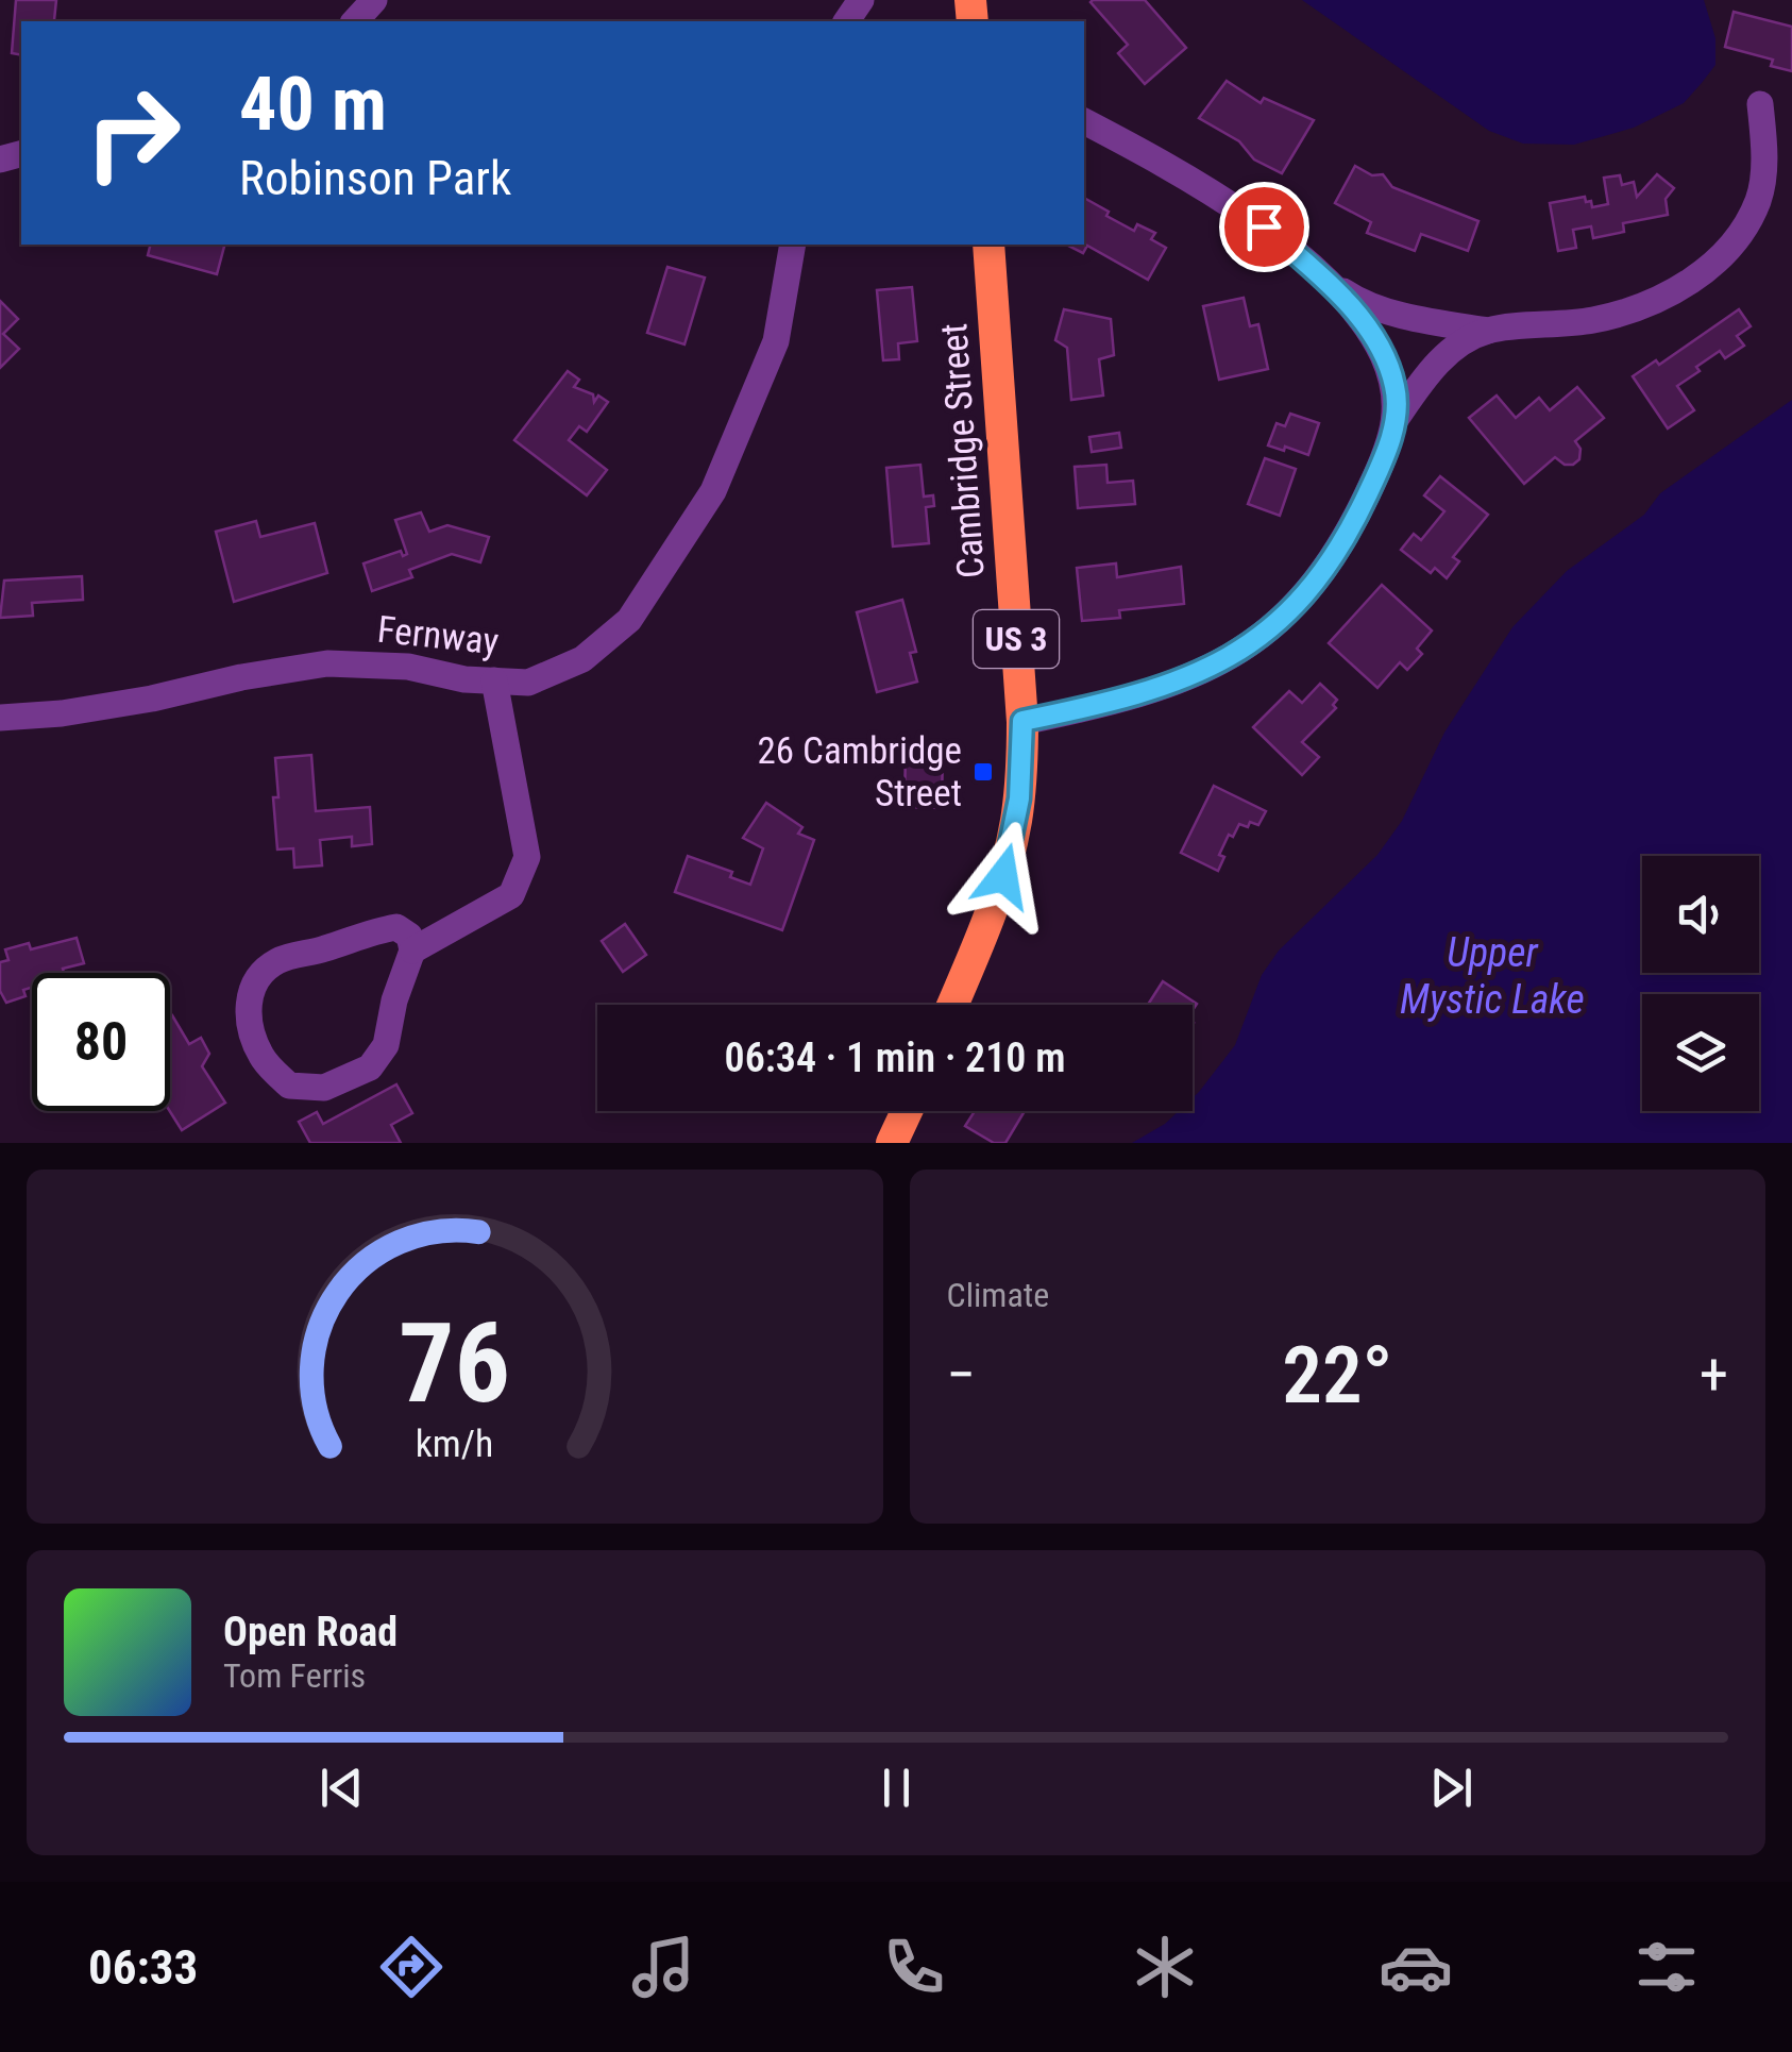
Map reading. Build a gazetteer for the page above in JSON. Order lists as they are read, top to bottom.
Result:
{
  "streets": {
    "highway": ["Cambridge Street", "US 3"],
    "street": ["Fernway"]
  },
  "water": ["Upper Mystic Lake"],
  "places": {
    "transit": ["26 Cambridge Street"]
  },
  "page": {
    "turn": ["40 m", "Robinson Park"],
    "limit": "80",
    "trip": "06:34 · 1 min · 210 m",
    "tile": "Climate",
    "heat": ["−", "22°", "+"],
    "song": ["Open Road", "Tom Ferris"],
    "tabs": "06:33",
    "gauge": ["76", "km/h"]
  }
}
